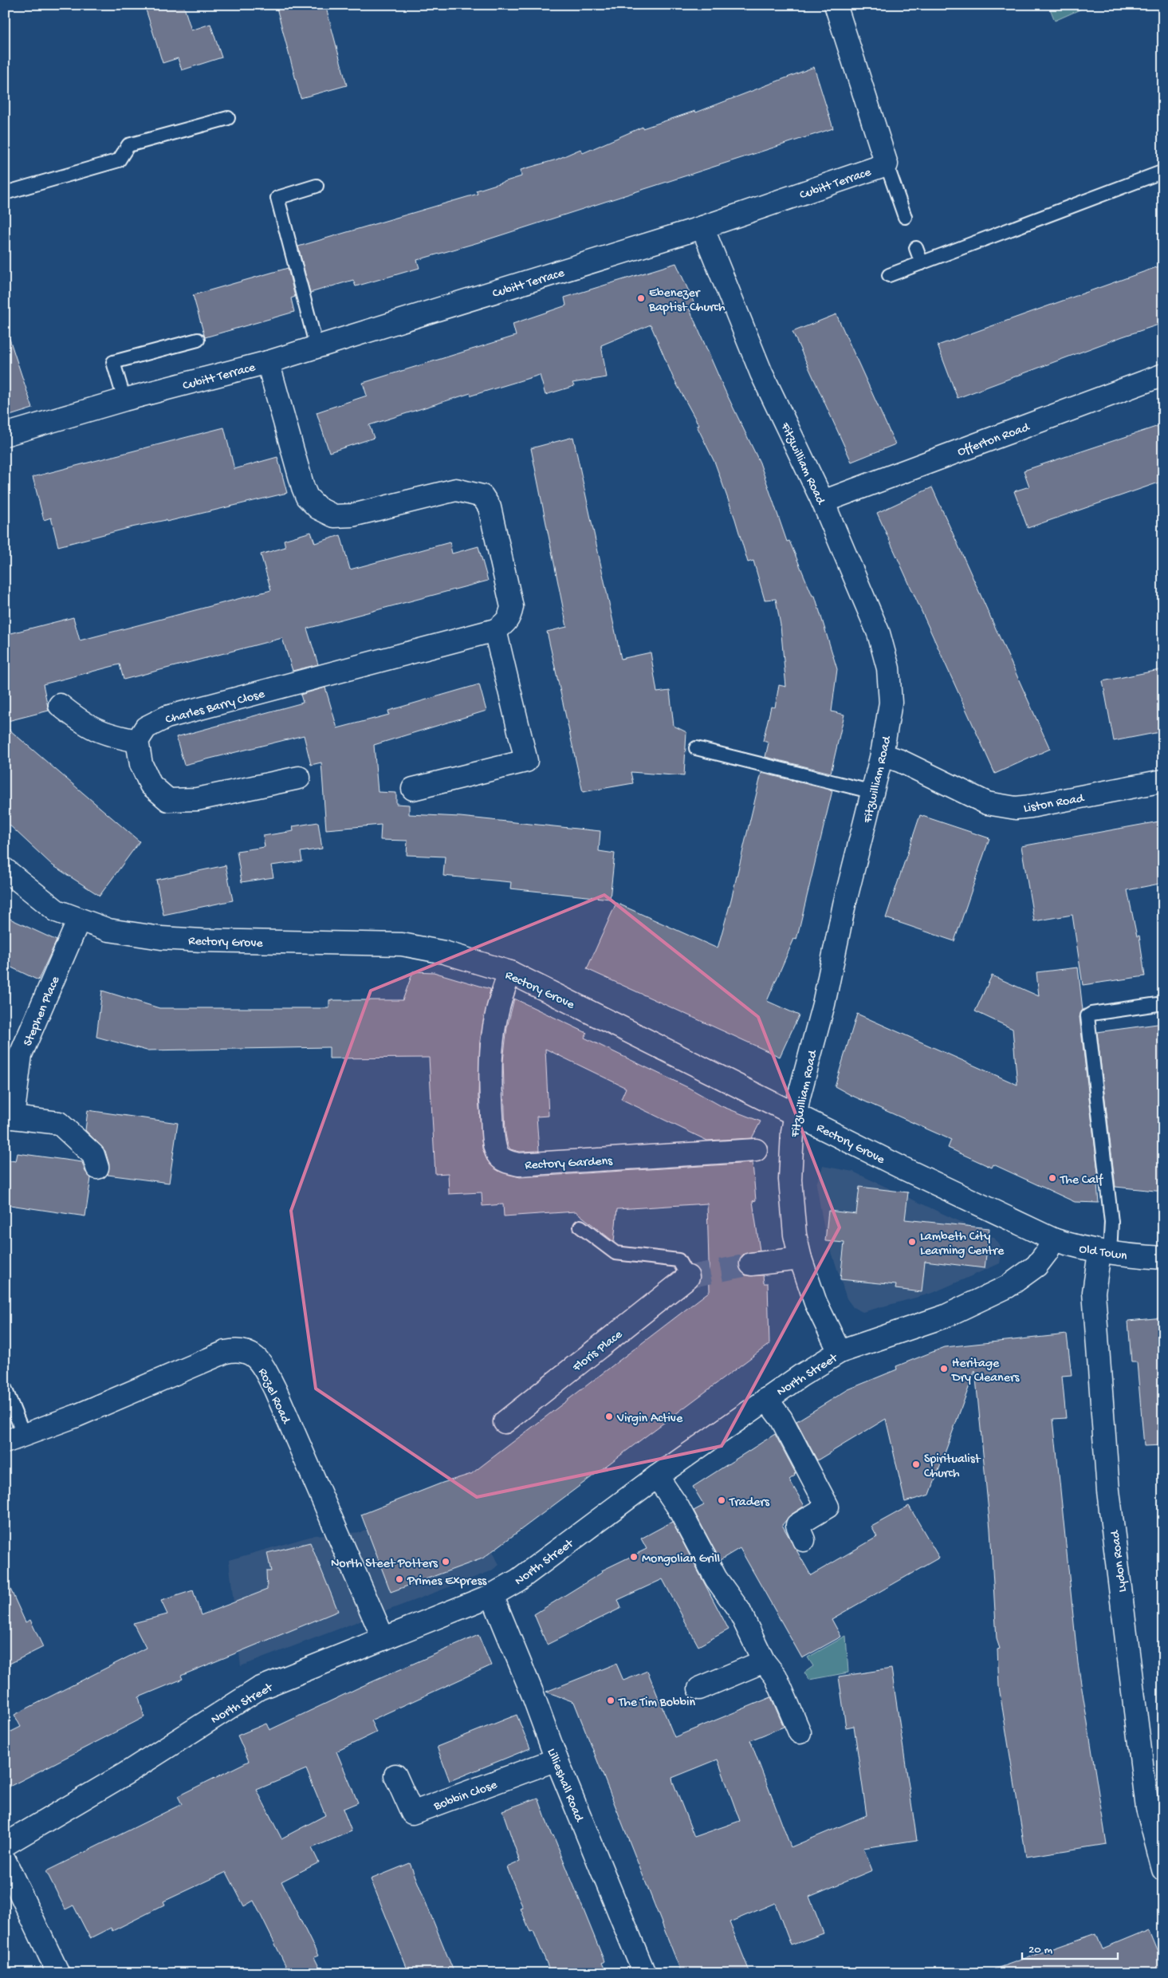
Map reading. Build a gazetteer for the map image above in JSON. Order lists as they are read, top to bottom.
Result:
{
  "streets": {
    "street": [
      "Cubitt Terrace",
      "Offerton Road",
      "Fitzwilliam Road",
      "Charles Barry Close",
      "Liston Road",
      "Rectory Grove",
      "Stephen Place",
      "Rectory Gardens",
      "Old Town",
      "Floris Place",
      "North Street",
      "Rozel Road",
      "Lydon Road",
      "Lillieshall Road",
      "Bobbin Close"
    ]
  },
  "crossings": [
    ["Cubitt Terrace", "Fitzwilliam Road"],
    ["Cubitt Terrace", "Charles Barry Close"],
    ["Offerton Road", "Fitzwilliam Road"],
    ["Fitzwilliam Road", "Liston Road"],
    ["Fitzwilliam Road", "Rectory Grove"],
    ["Fitzwilliam Road", "North Street"],
    ["Rectory Grove", "Stephen Place"],
    ["Rectory Grove", "Rectory Gardens"],
    ["Rectory Grove", "Old Town"],
    ["Rectory Grove", "North Street"],
    ["Old Town", "North Street"],
    ["Old Town", "Lydon Road"],
    ["North Street", "Rozel Road"],
    ["North Street", "Lillieshall Road"],
    ["Lillieshall Road", "Bobbin Close"]
  ],
  "places": [
    "Ebenezer Baptist Church",
    "The Calf",
    "Lambeth City Learning Centre",
    "Heritage Dry Cleaners",
    "Virgin Active",
    "Spiritualist Church",
    "Traders",
    "Mongolian Grill",
    "North Steet Potters",
    "Primes Express",
    "The Tim Bobbin"
  ],
  "scale_bar": "20 m"
}
